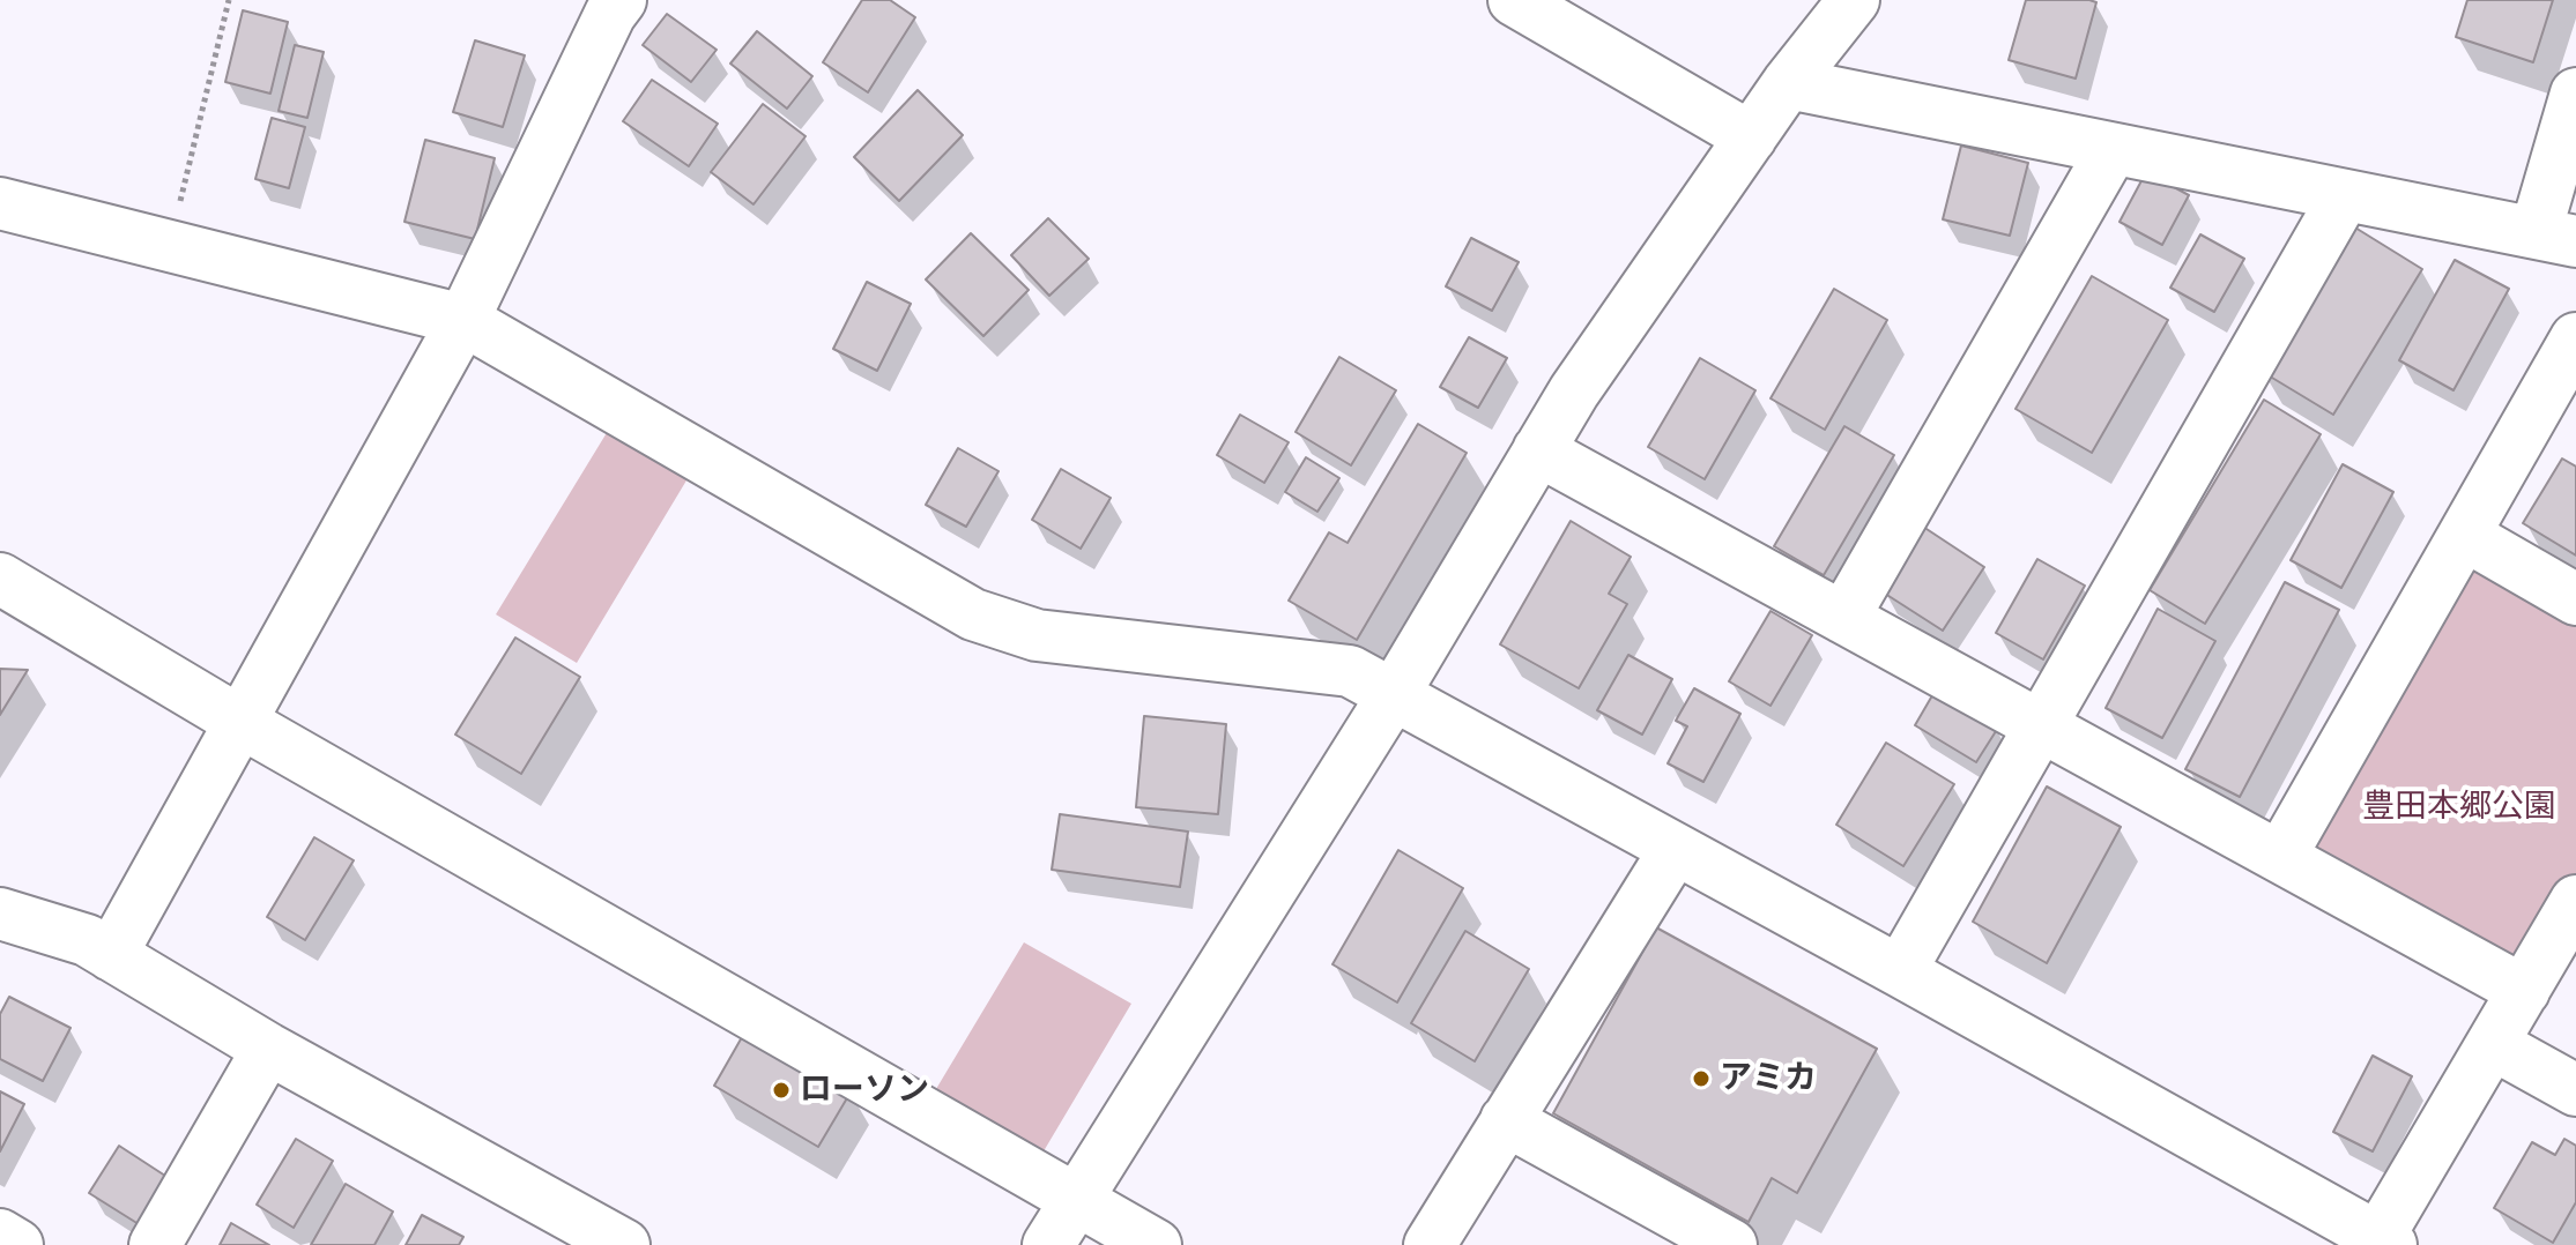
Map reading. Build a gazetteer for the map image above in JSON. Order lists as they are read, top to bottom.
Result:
{
  "parks": ["豊田本郷公園"],
  "places": ["アミカ", "ローソン"]
}
